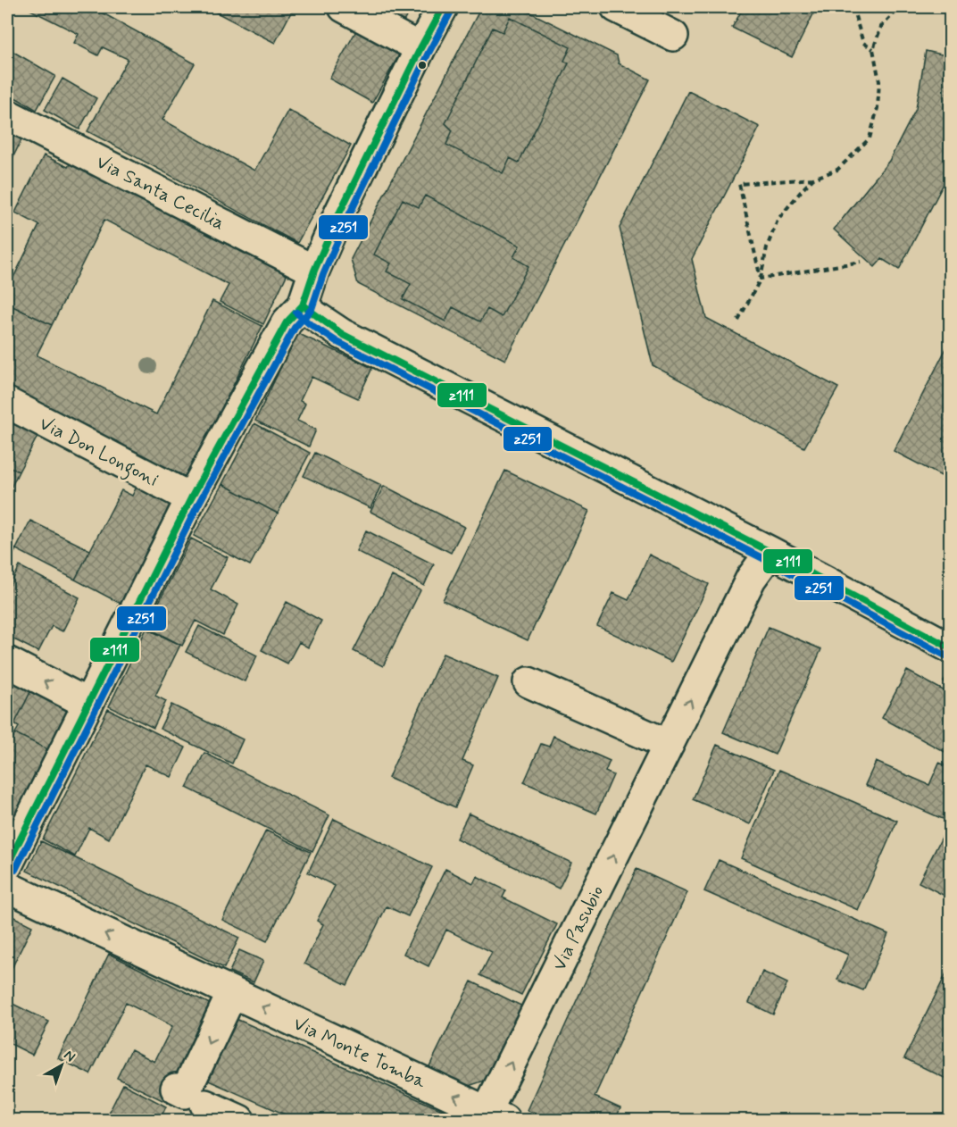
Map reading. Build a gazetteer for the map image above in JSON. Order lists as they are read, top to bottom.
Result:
{
  "streets": {
    "street": [
      "Via Santa Cecilia",
      "Via Don Longoni",
      "Via Pasubio",
      "Via Monte Tomba"
    ]
  },
  "crossings": [
    ["Via Pasubio", "Via Monte Tomba"]
  ],
  "one_way": ["Via Pasubio", "Via Monte Tomba"],
  "lines": ["transit line z111", "transit line z251"],
  "north": "top right"
}
